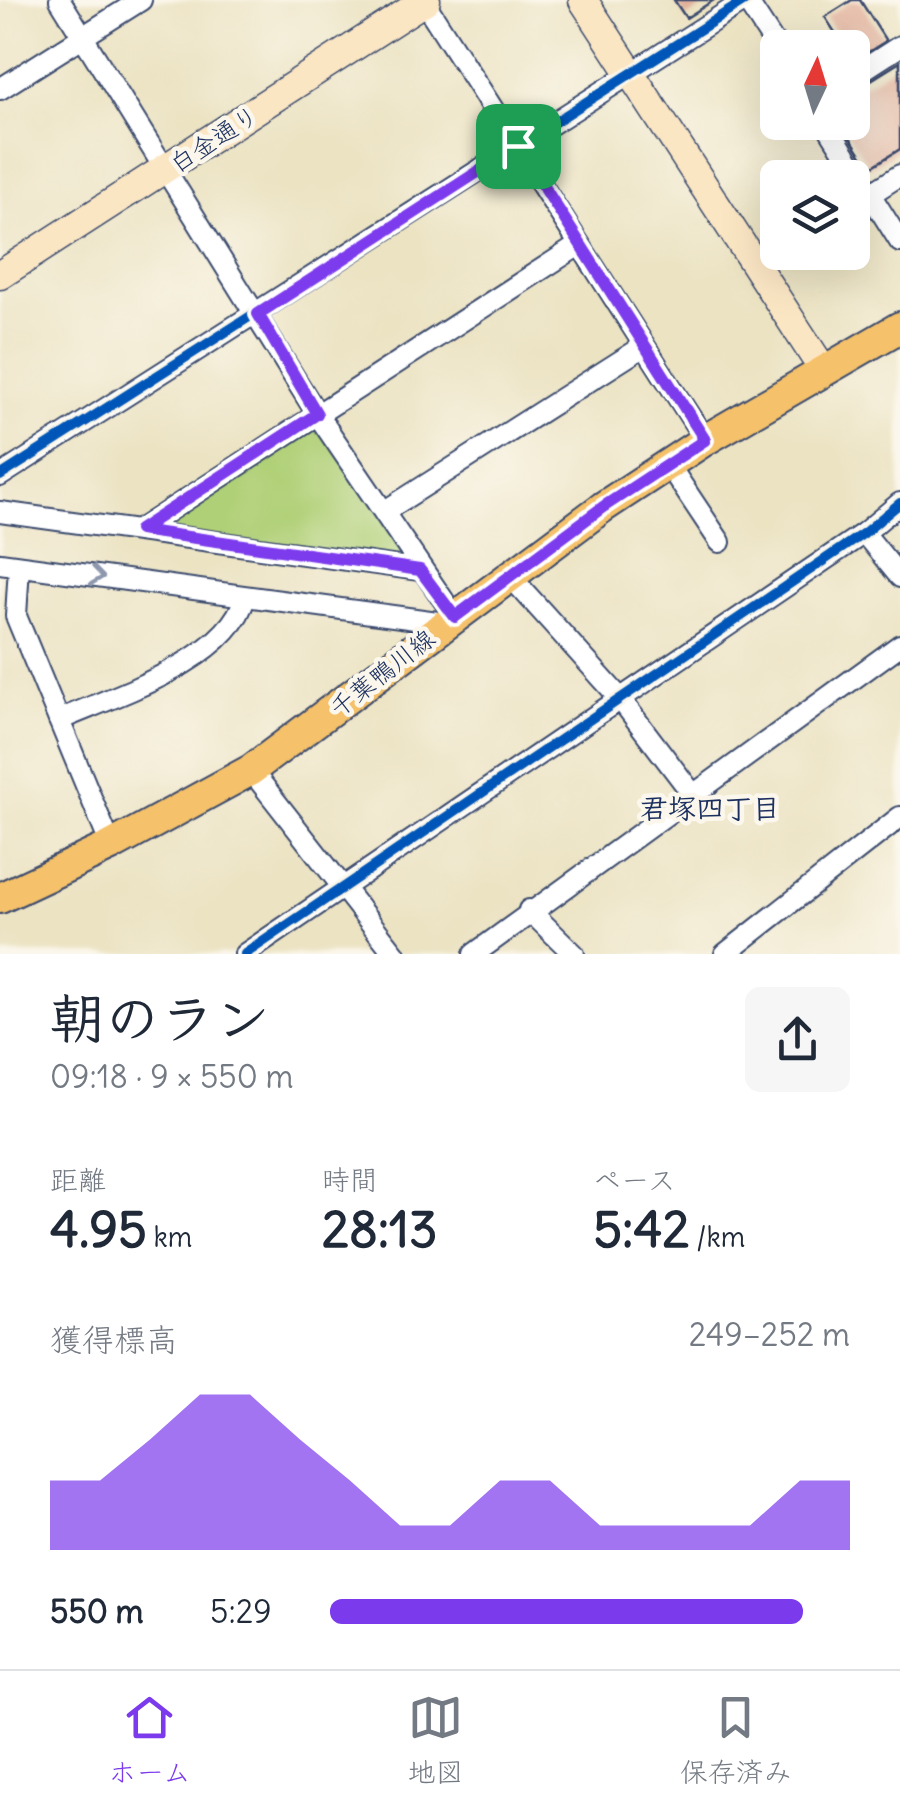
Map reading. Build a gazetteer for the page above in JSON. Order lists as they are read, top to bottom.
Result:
{
  "streets": {
    "main road": ["千葉鴨川線"],
    "street": ["白金通り"]
  },
  "districts": ["君塚四丁目"],
  "north": "top",
  "page": {
    "heading": ["朝のラン", "09:18 · 9 × 550 m"],
    "stats": [
      ["距離", "4.95 km"],
      ["時間", "28:13"],
      ["ペース", "5:42 /km"]
    ],
    "chart": ["獲得標高", "249–252 m"],
    "list": [
      {
        "name": "550 m",
        "note": "5:29"
      }
    ],
    "tabs": ["ホーム", "地図", "保存済み"]
  }
}
